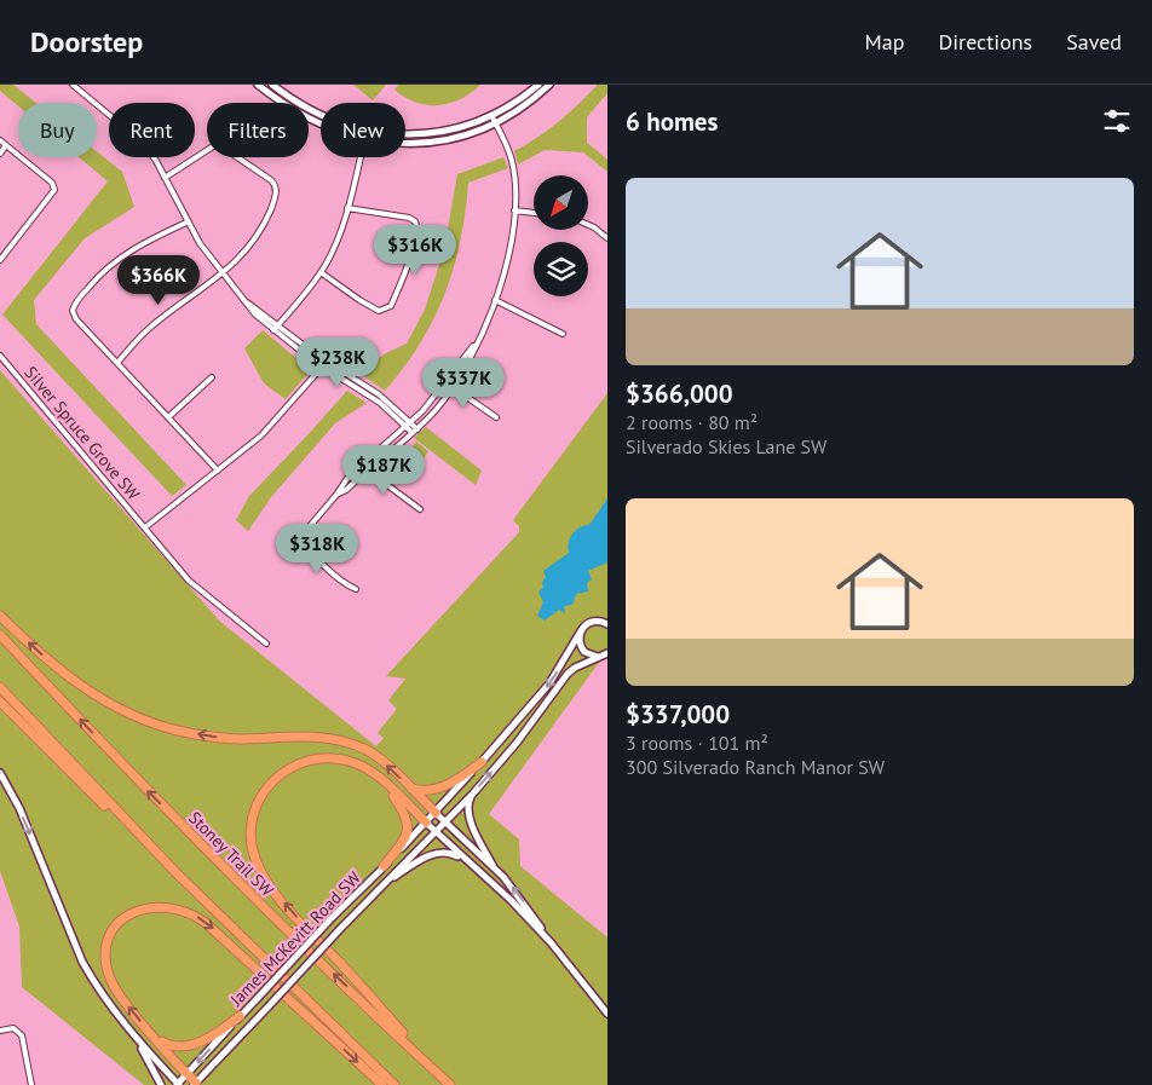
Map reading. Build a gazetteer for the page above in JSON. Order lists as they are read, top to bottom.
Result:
{
  "streets": {
    "highway": ["Stoney Trail SW"],
    "main road": ["James McKevitt Road SW"],
    "street": ["Silver Spruce Grove SW"]
  },
  "north": "bottom left",
  "page": {
    "header": "Doorstep",
    "nav": ["Map", "Directions", "Saved"],
    "heading": "6 homes",
    "chip": [
      "Buy",
      "Rent",
      "Filters",
      "New"
    ],
    "list": [
      {
        "name": "$366,000",
        "note": "2 rooms · 80 m² · Silverado Skies Lane SW"
      },
      {
        "name": "$337,000",
        "note": "3 rooms · 101 m² · 300 Silverado Ranch Manor SW"
      }
    ],
    "price": [
      "$316K",
      "$366K",
      "$238K",
      "$337K",
      "$187K",
      "$318K"
    ]
  }
}
